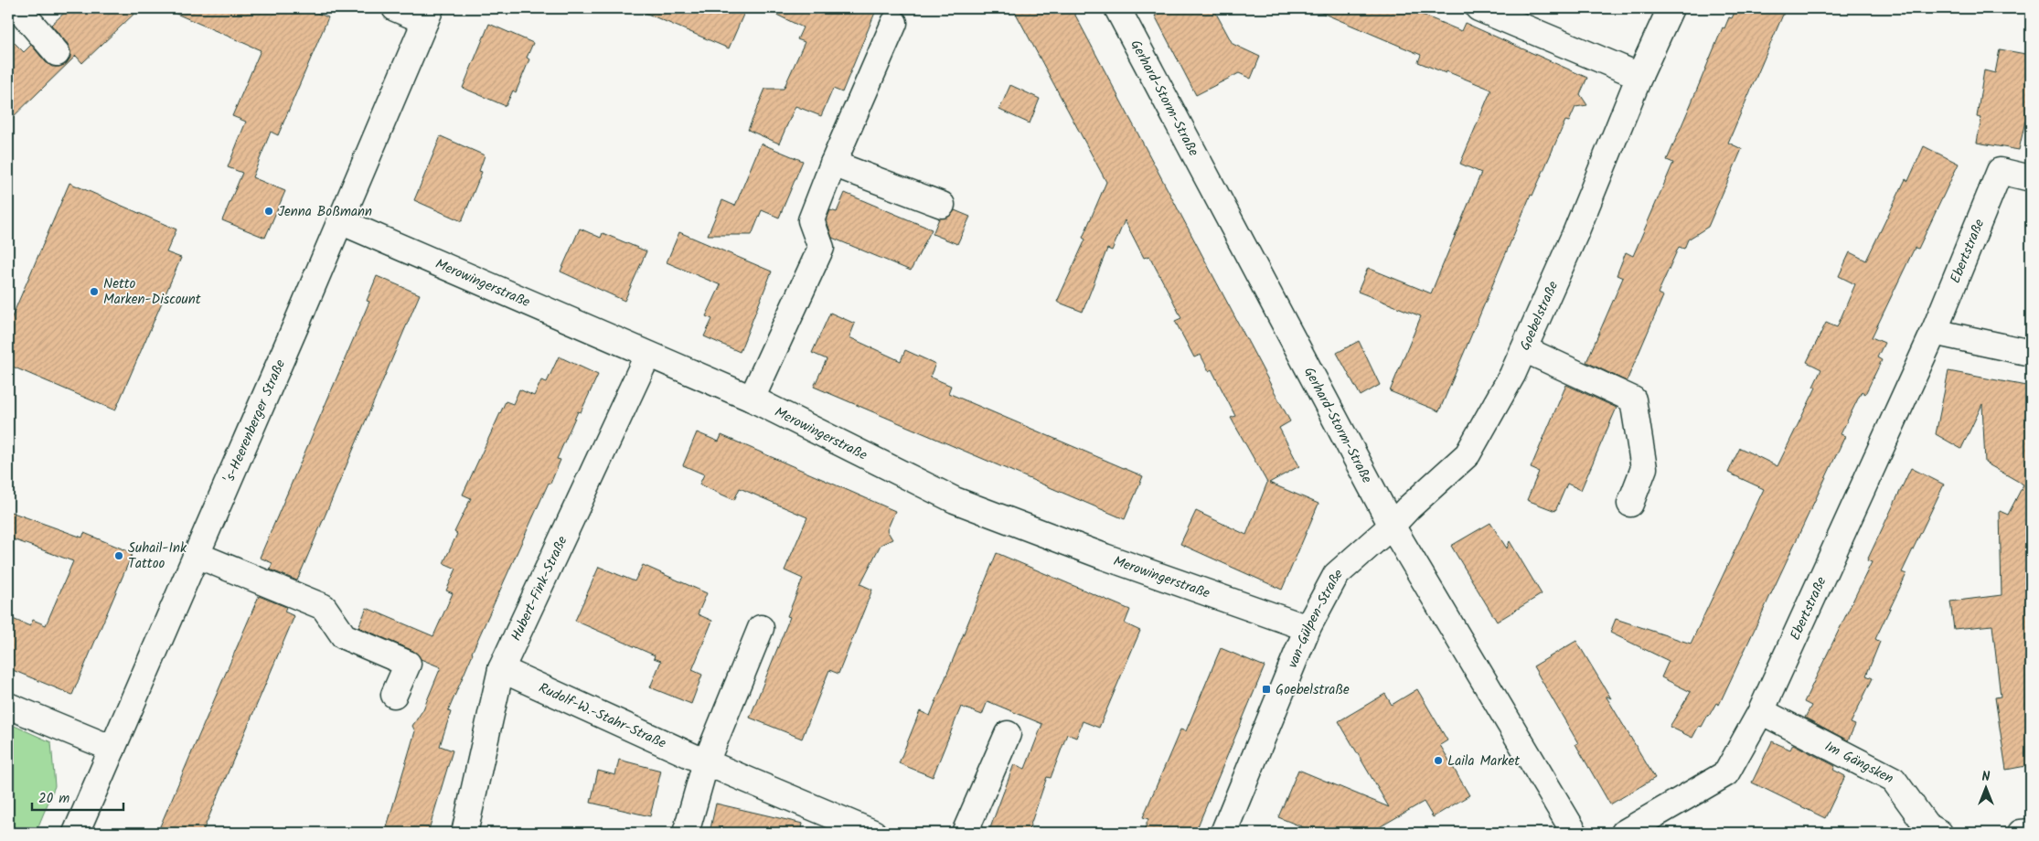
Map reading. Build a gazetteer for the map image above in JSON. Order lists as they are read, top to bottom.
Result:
{
  "streets": {
    "street": [
      "Gerhard-Storm-Straße",
      "Ebertstraße",
      "Merowingerstraße",
      "Goebelstraße",
      "'s-Heerenberger Straße",
      "Hubert-Fink-Straße",
      "van-Gülpen-Straße",
      "Rudolf-W.-Stahr-Straße",
      "Im Gängsken"
    ]
  },
  "crossings": [
    ["Gerhard-Storm-Straße", "Goebelstraße"],
    ["Gerhard-Storm-Straße", "van-Gülpen-Straße"],
    ["Ebertstraße", "Im Gängsken"],
    ["Merowingerstraße", "'s-Heerenberger Straße"],
    ["Merowingerstraße", "Hubert-Fink-Straße"],
    ["Merowingerstraße", "van-Gülpen-Straße"],
    ["Goebelstraße", "van-Gülpen-Straße"],
    ["Hubert-Fink-Straße", "Rudolf-W.-Stahr-Straße"]
  ],
  "places": {
    "other": [
      "Jenna Boßmann",
      "Netto Marken-Discount",
      "Suhail-Ink Tattoo",
      "Laila Market"
    ],
    "transit": ["Goebelstraße"]
  },
  "scale_bar": "20 m",
  "north": "top"
}
